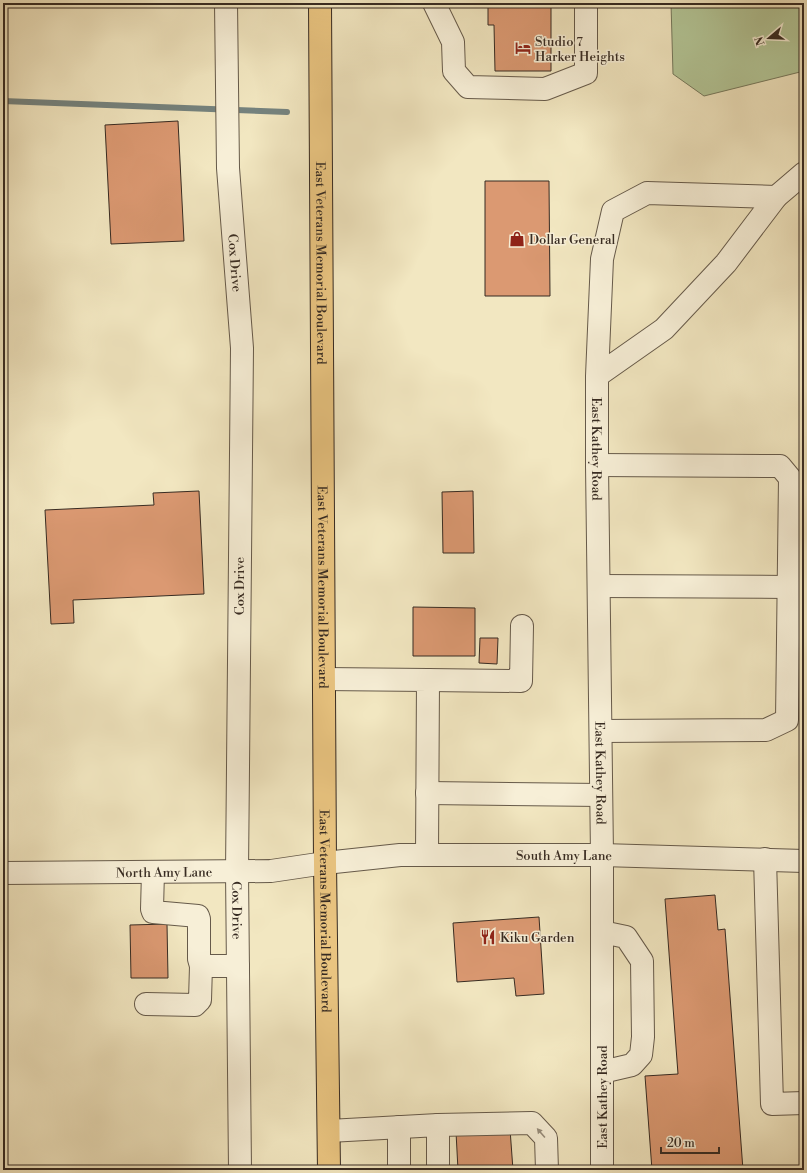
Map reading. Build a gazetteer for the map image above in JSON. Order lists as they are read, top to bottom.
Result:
{
  "streets": {
    "main road": ["East Veterans Memorial Boulevard"],
    "street": [
      "Cox Drive",
      "East Kathey Road",
      "South Amy Lane",
      "North Amy Lane"
    ]
  },
  "crossings": [
    ["Cox Drive", "North Amy Lane"],
    ["East Veterans Memorial Boulevard", "South Amy Lane"],
    ["East Veterans Memorial Boulevard", "North Amy Lane"],
    ["East Kathey Road", "South Amy Lane"],
    ["South Amy Lane", "North Amy Lane"]
  ],
  "places": {
    "hotel": ["Studio 7 Harker Heights"],
    "shop": ["Dollar General"],
    "restaurant": ["Kiku Garden"]
  },
  "scale_bar": "20 m",
  "north": "left"
}
